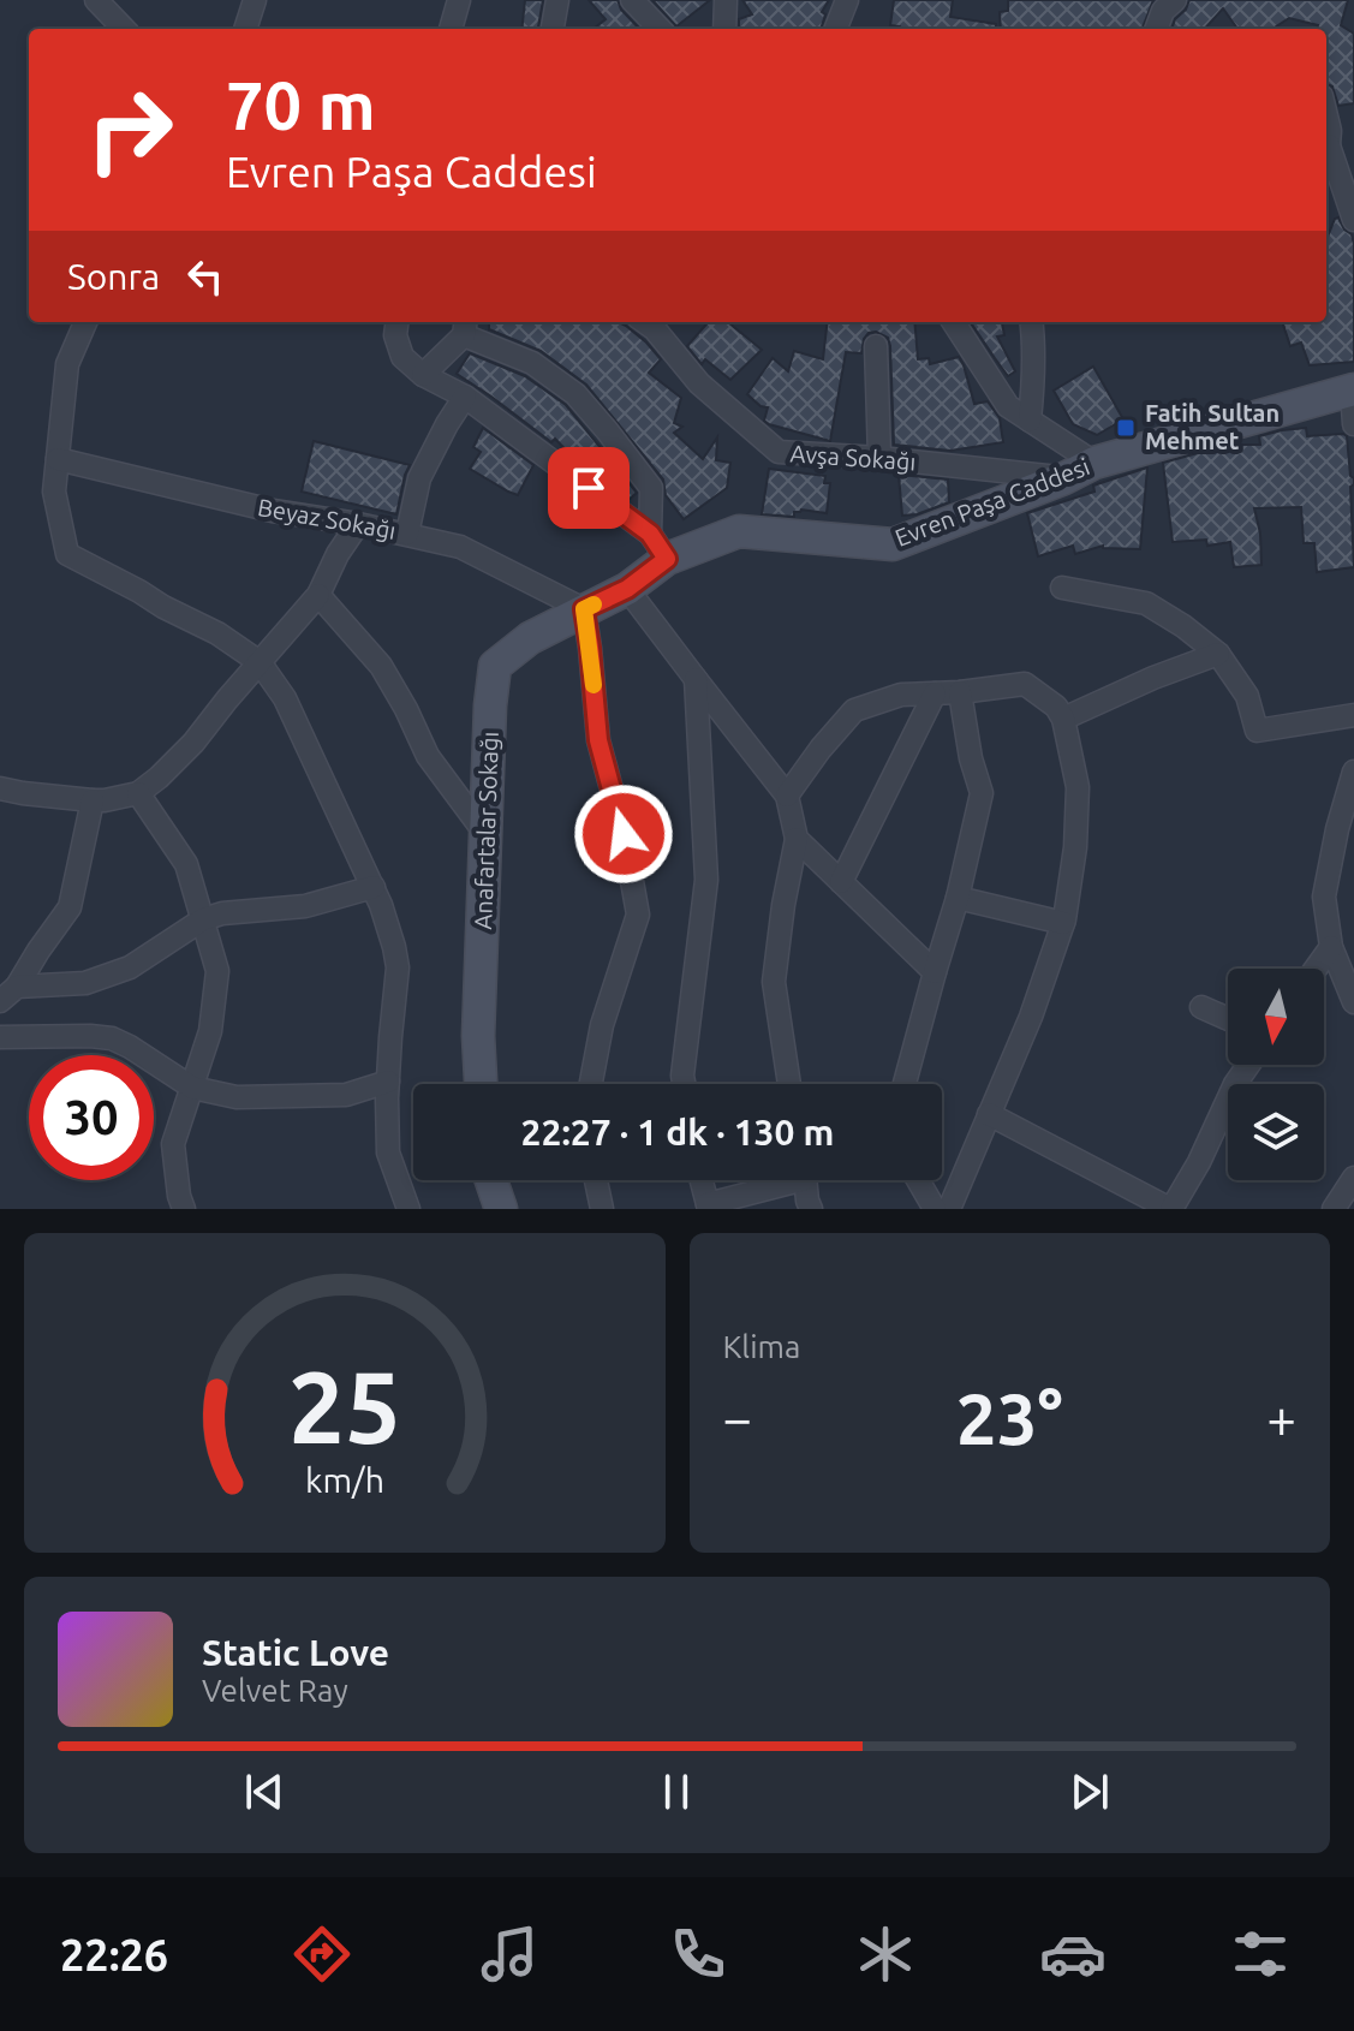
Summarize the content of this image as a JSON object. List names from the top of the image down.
{
  "streets": {
    "main road": ["Evren Paşa Caddesi", "Anafartalar Sokağı"],
    "street": ["Avşa Sokağı", "Beyaz Sokağı"]
  },
  "crossings": [
    ["Avşa Sokağı", "Evren Paşa Caddesi"],
    ["Evren Paşa Caddesi", "Beyaz Sokağı"],
    ["Evren Paşa Caddesi", "Anafartalar Sokağı"],
    ["Beyaz Sokağı", "Anafartalar Sokağı"]
  ],
  "places": {
    "transit": ["Fatih Sultan Mehmet"]
  },
  "north": "bottom",
  "page": {
    "turn": ["70 m", "Evren Paşa Caddesi"],
    "then": "Sonra",
    "limit": "30",
    "trip": "22:27 · 1 dk · 130 m",
    "tile": "Klima",
    "heat": ["−", "23°", "+"],
    "song": ["Static Love", "Velvet Ray"],
    "tabs": "22:26",
    "gauge": ["25", "km/h"]
  }
}
